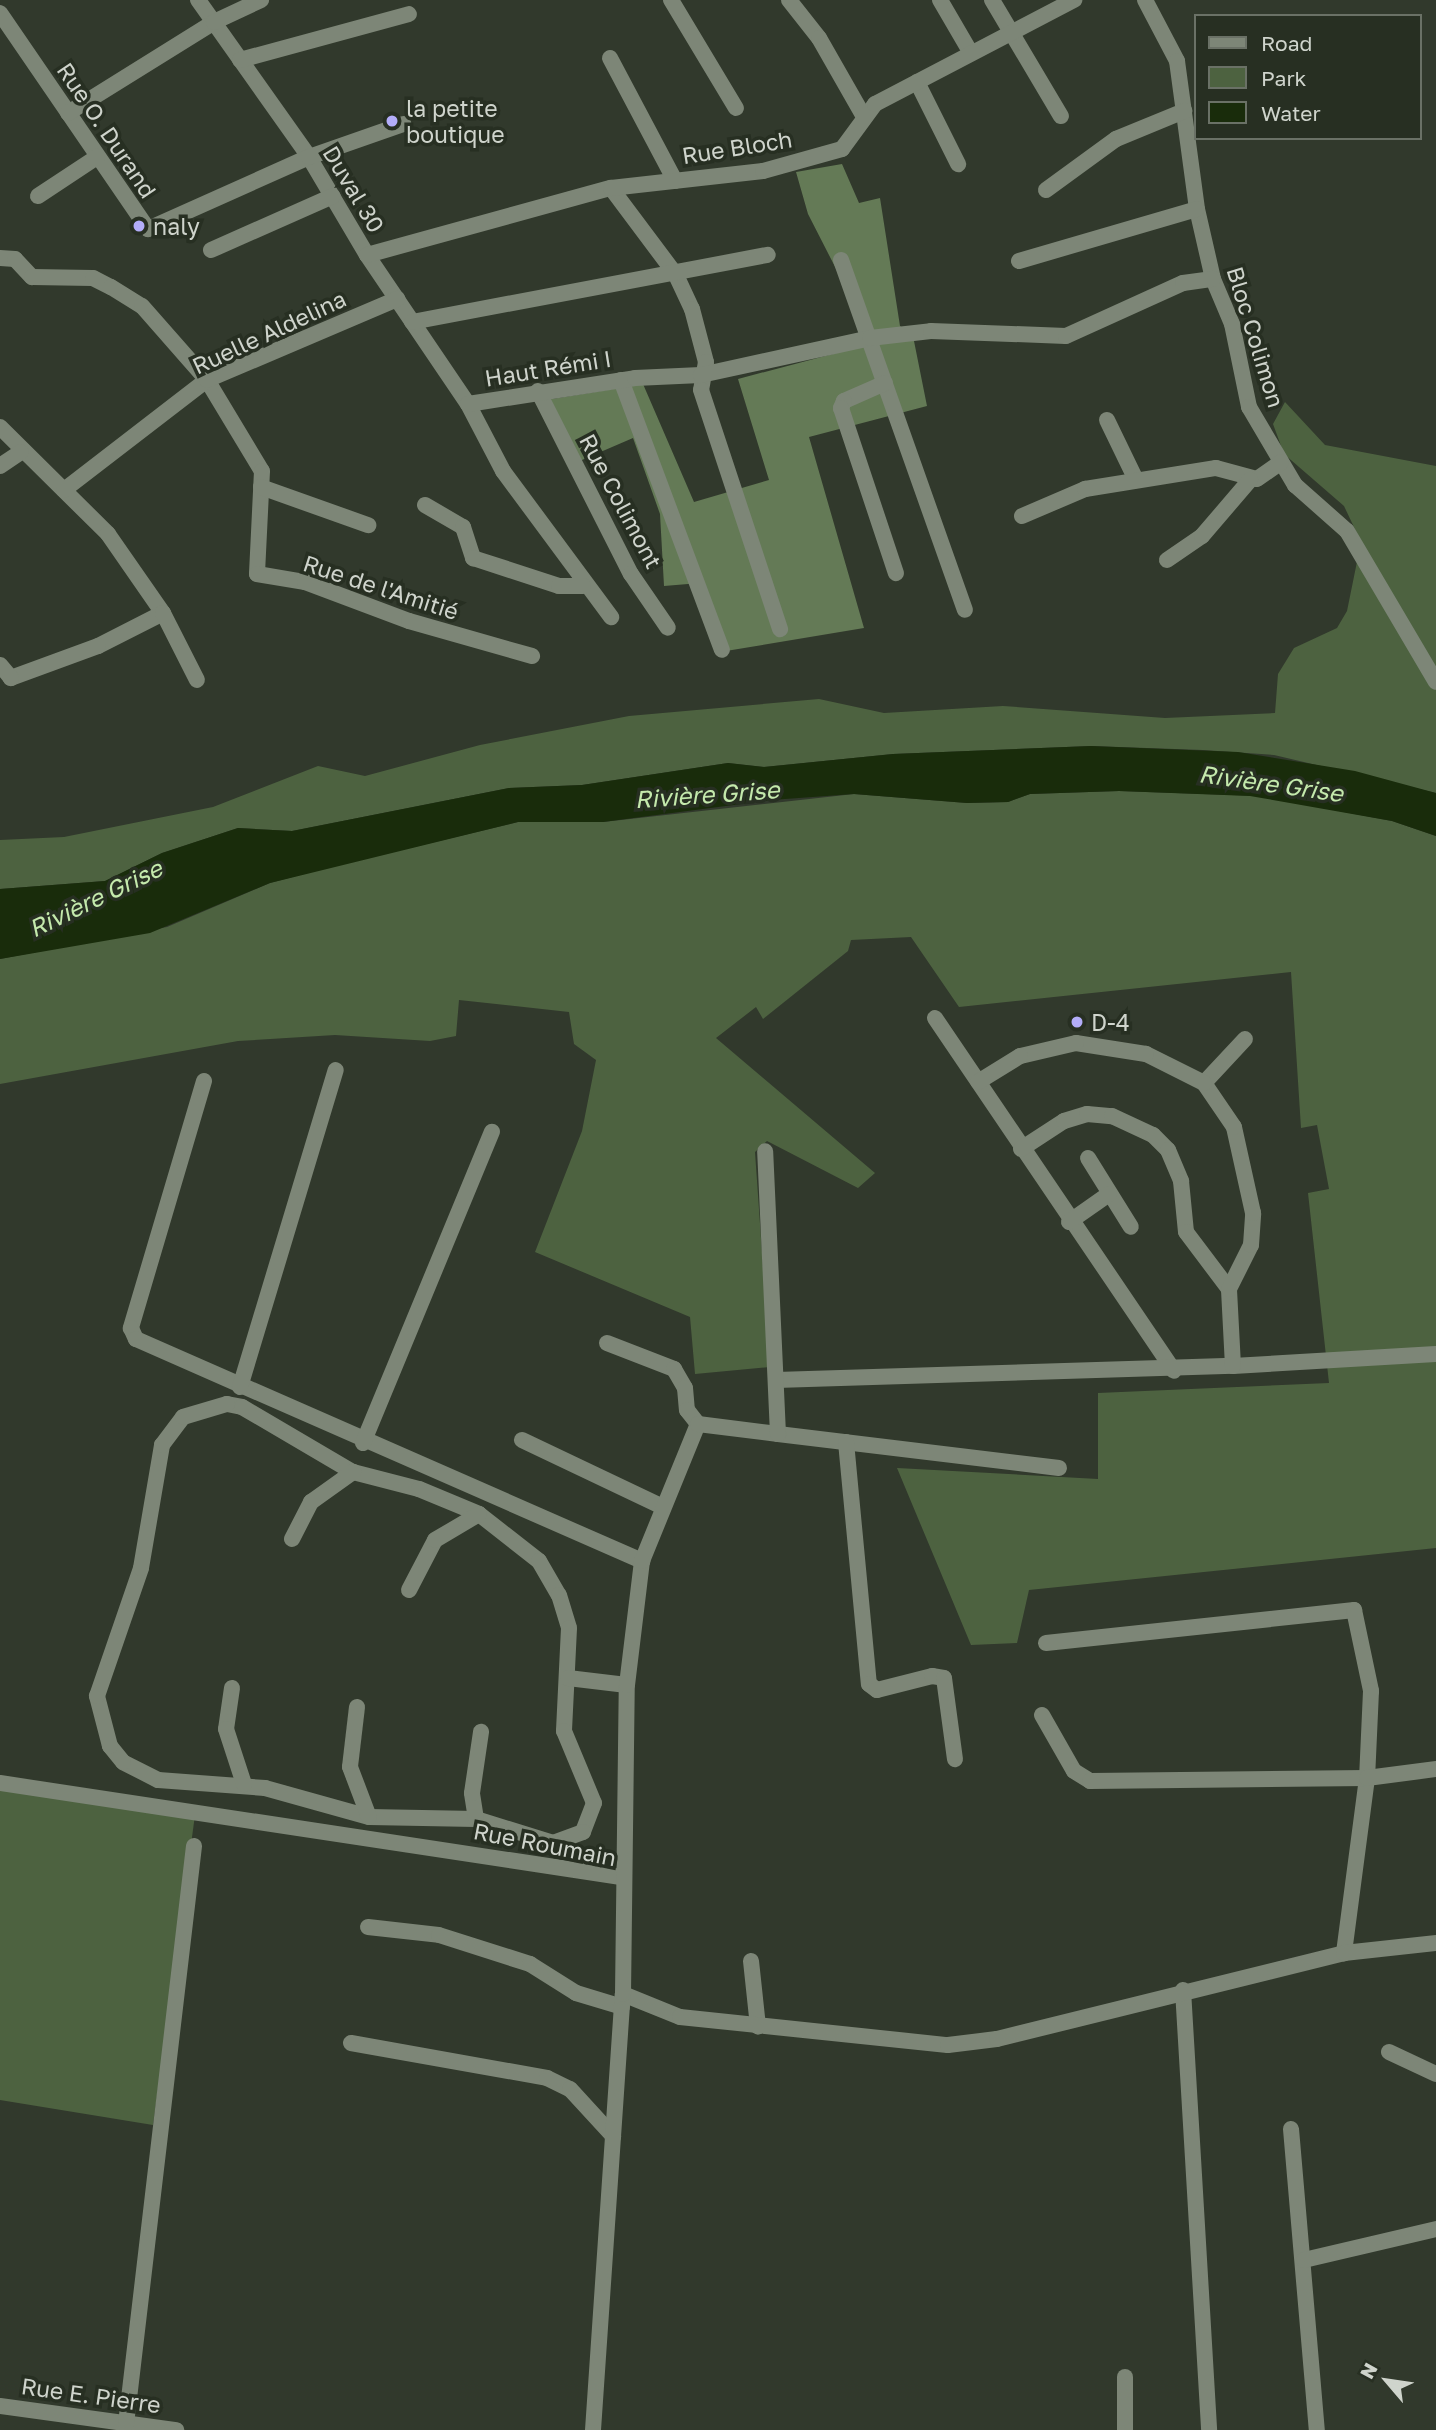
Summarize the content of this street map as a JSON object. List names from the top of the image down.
{
  "streets": {
    "street": [
      "Rue O. Durand",
      "Rue Bloch",
      "Duval 30",
      "Ruelle Aldelina",
      "Bloc Colimon",
      "Haut Rémi I",
      "Rue Colimont",
      "Rue de l'Amitié",
      "Rue Roumain",
      "Rue E. Pierre"
    ]
  },
  "crossings": [
    ["Rue O. Durand", "Duval 30"],
    ["Rue Bloch", "Duval 30"],
    ["Duval 30", "Ruelle Aldelina"],
    ["Duval 30", "Haut Rémi I"],
    ["Ruelle Aldelina", "Rue de l'Amitié"],
    ["Bloc Colimon", "Haut Rémi I"],
    ["Haut Rémi I", "Rue Colimont"]
  ],
  "water": ["Rivière Grise"],
  "places": ["la petite boutique", "naly", "D-4"],
  "legend": ["Road", "Park", "Water"],
  "north": "top left"
}
